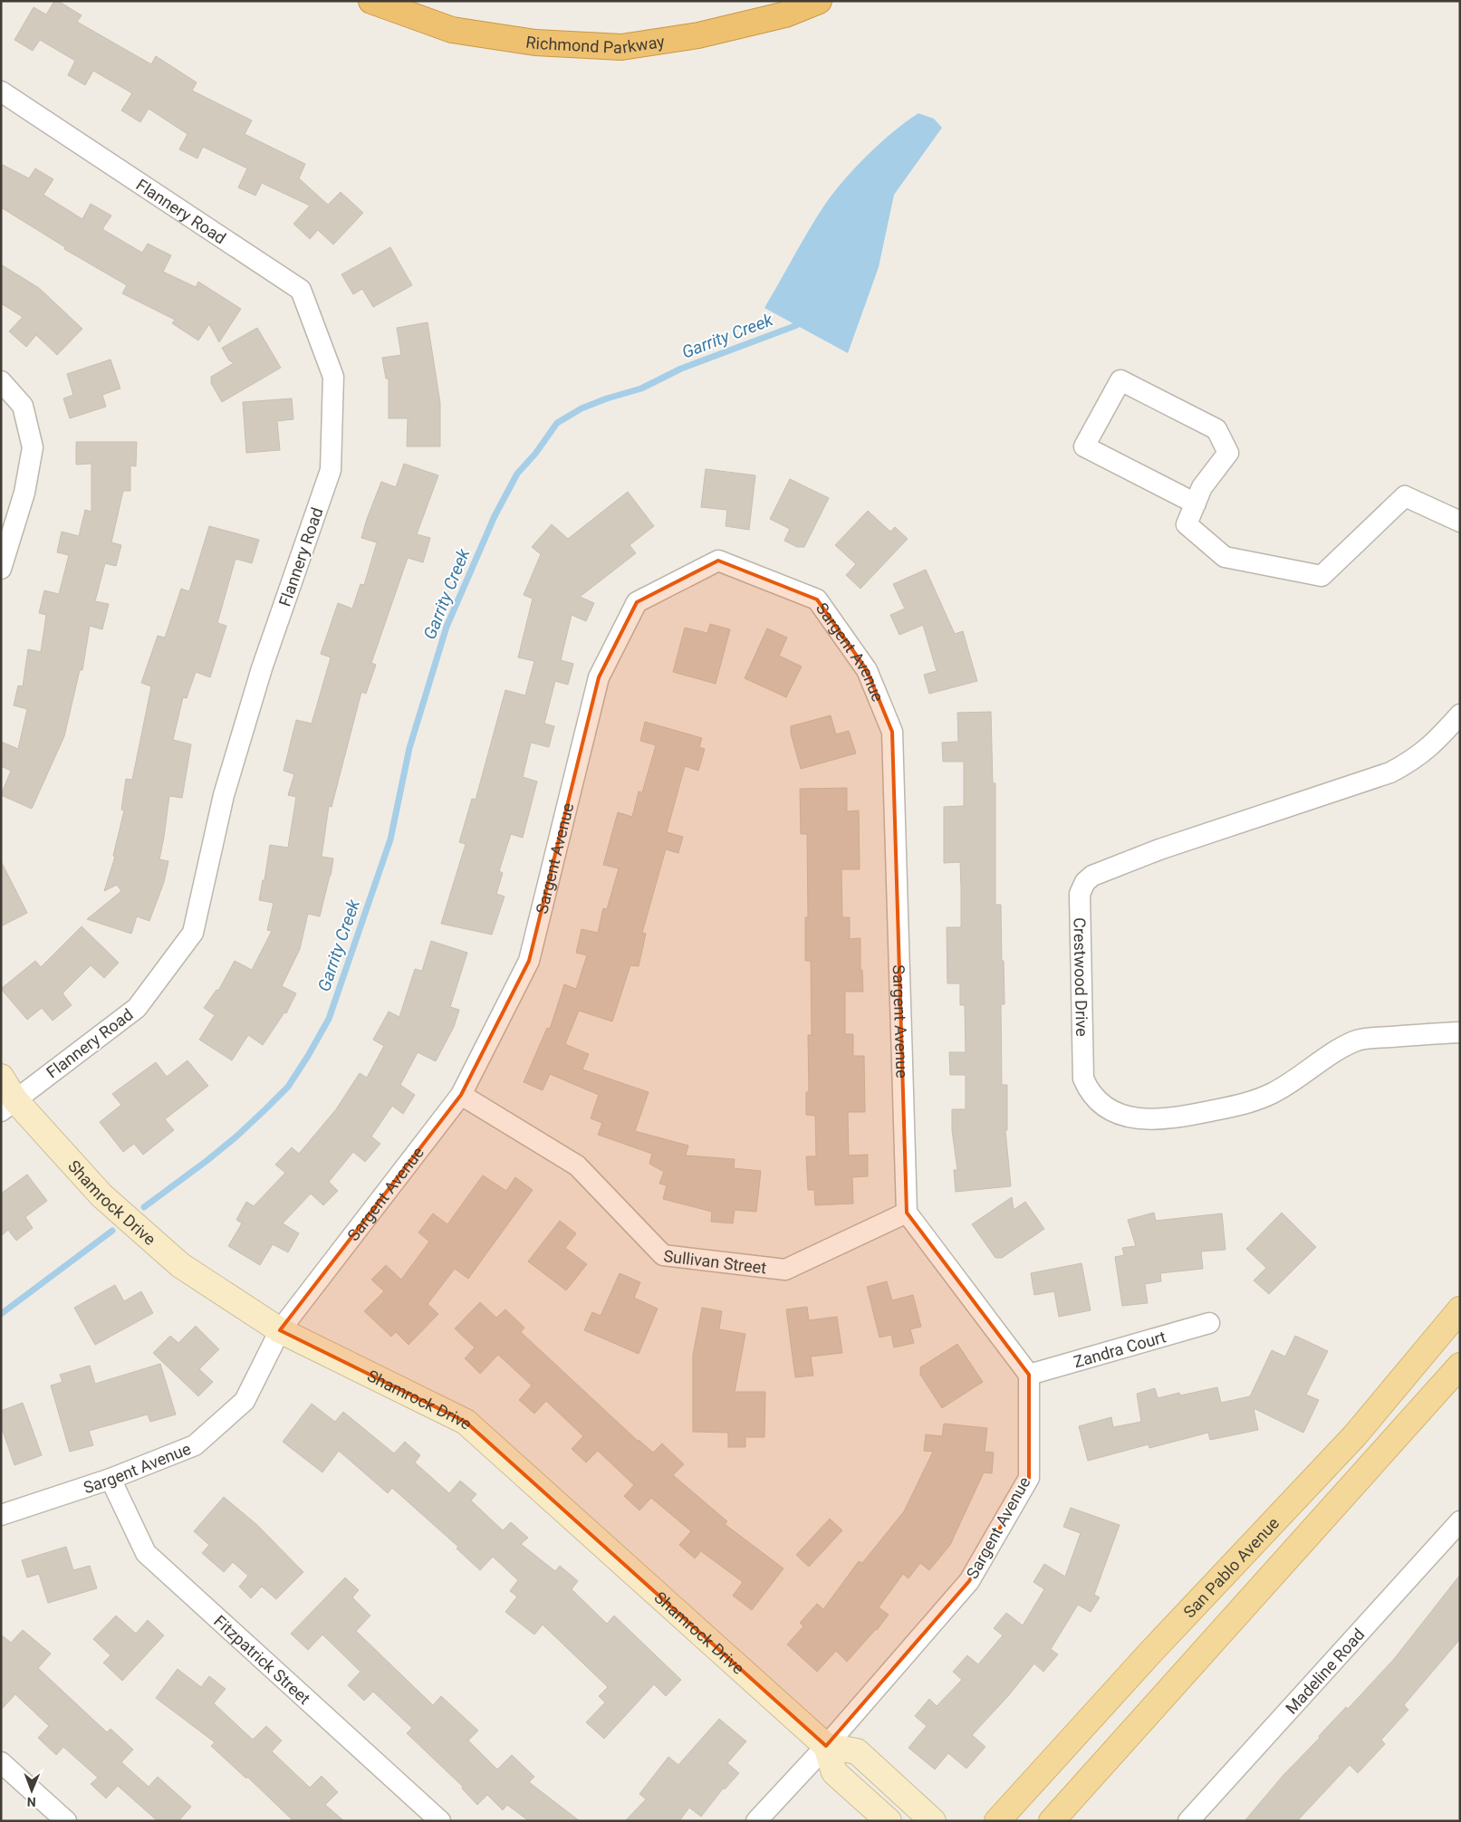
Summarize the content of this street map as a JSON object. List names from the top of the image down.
{
  "streets": {
    "highway": ["Richmond Parkway"],
    "main road": ["San Pablo Avenue"],
    "street": [
      "Flannery Road",
      "Sargent Avenue",
      "Crestwood Drive",
      "Shamrock Drive",
      "Sullivan Street",
      "Zandra Court",
      "Fitzpatrick Street",
      "Madeline Road"
    ]
  },
  "crossings": [
    ["Flannery Road", "Shamrock Drive"],
    ["Sargent Avenue", "Shamrock Drive"],
    ["Sargent Avenue", "Sullivan Street"],
    ["Sargent Avenue", "Zandra Court"],
    ["Sargent Avenue", "Fitzpatrick Street"]
  ],
  "water": ["Garrity Creek"],
  "north": "bottom"
}
